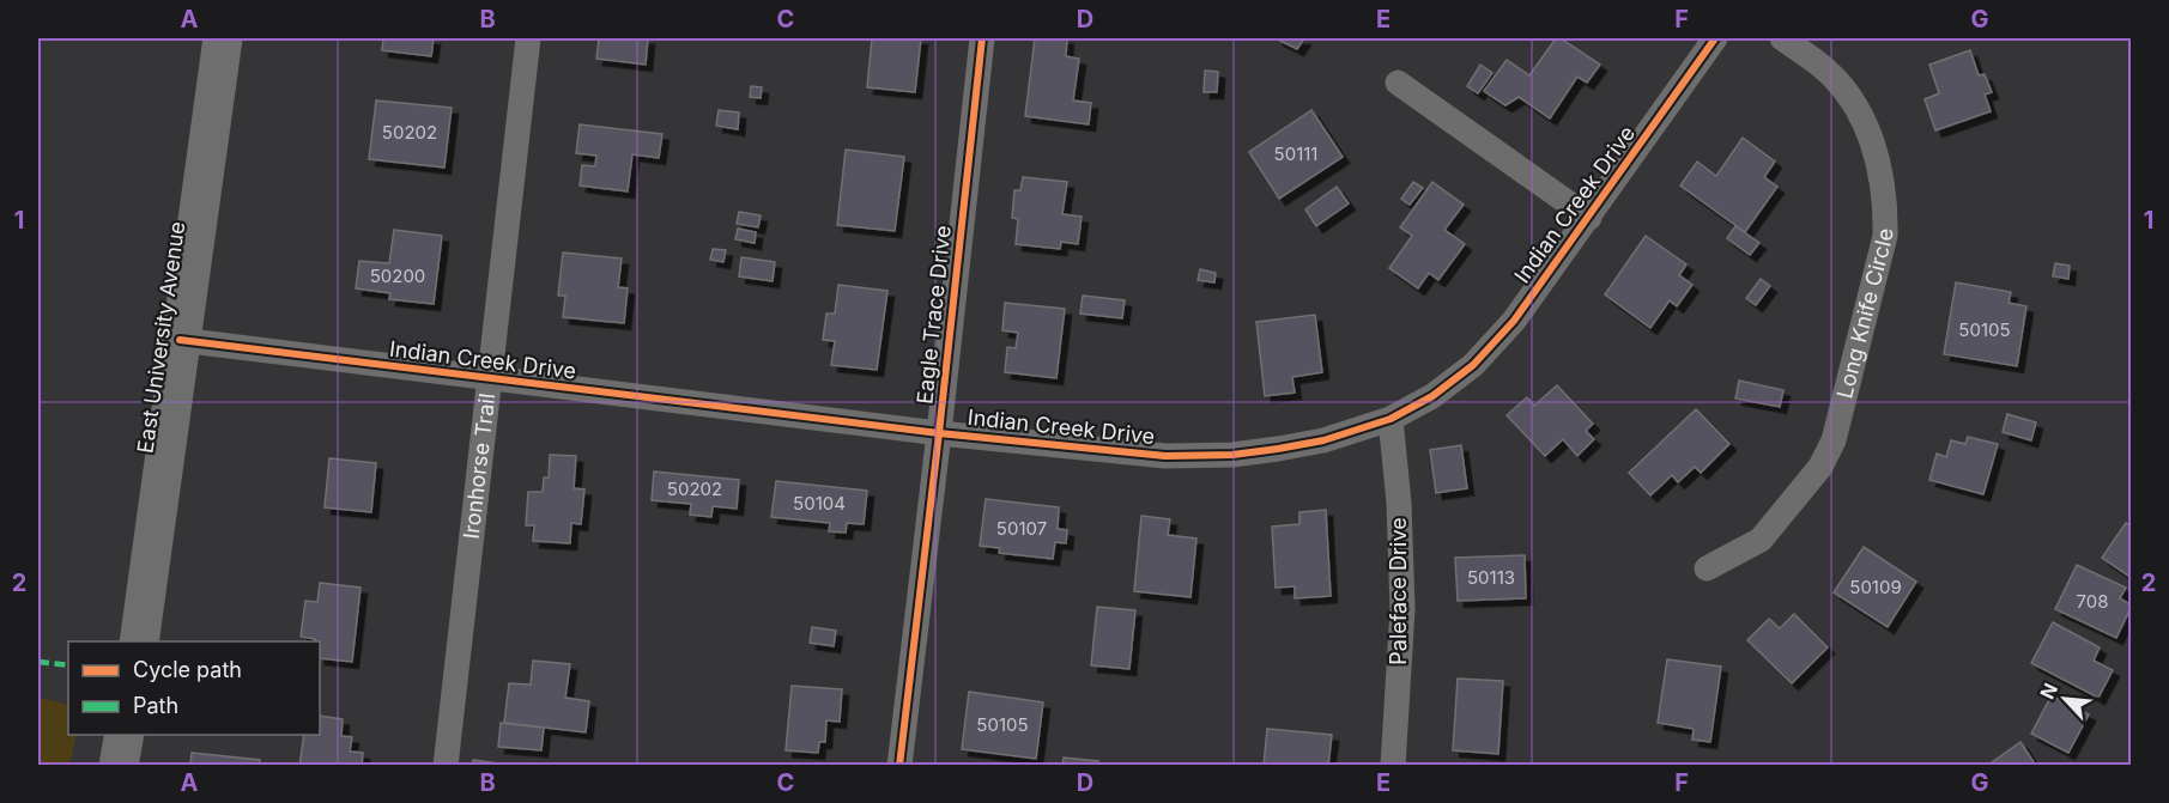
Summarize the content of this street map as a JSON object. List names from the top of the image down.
{
  "streets": {
    "main road": ["East University Avenue"],
    "street": [
      "Indian Creek Drive",
      "Long Knife Circle",
      "Eagle Trace Drive",
      "Ironhorse Trail",
      "Paleface Drive"
    ]
  },
  "crossings": [
    ["Indian Creek Drive", "Eagle Trace Drive"],
    ["Indian Creek Drive", "East University Avenue"],
    ["Indian Creek Drive", "Ironhorse Trail"],
    ["Indian Creek Drive", "Paleface Drive"]
  ],
  "house_numbers": [
    "50202",
    "50111",
    "50200",
    "50105",
    "50202",
    "50104",
    "50107",
    "50113",
    "50109",
    "708",
    "50105"
  ],
  "legend": ["Cycle path", "Path"],
  "north": "top left",
  "grid": {
    "columns": [
      "A",
      "B",
      "C",
      "D",
      "E",
      "F",
      "G"
    ],
    "rows": ["1", "2"]
  }
}
